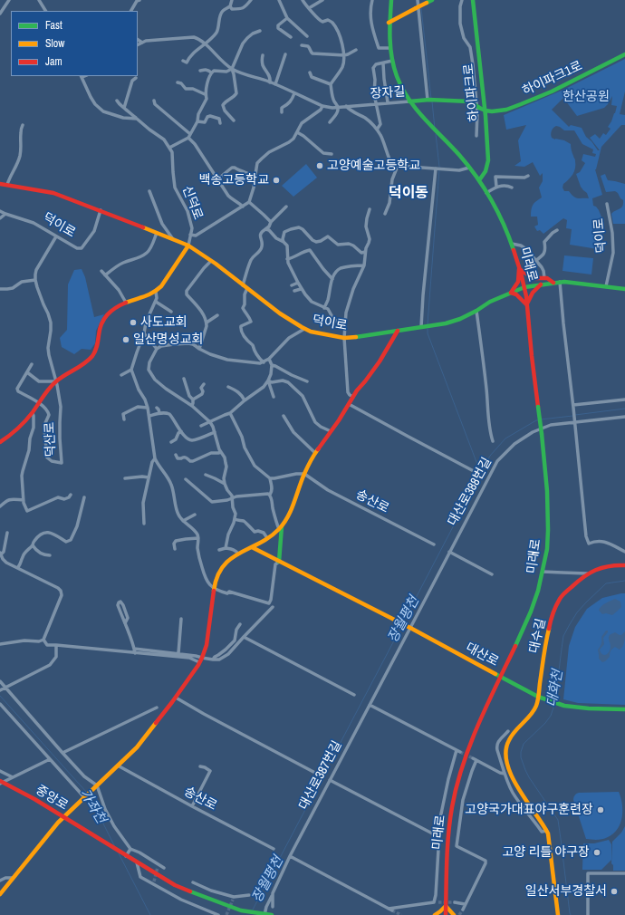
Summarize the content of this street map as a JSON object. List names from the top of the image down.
{
  "streets": {
    "street": [
      "하이파크1로",
      "하이파크로",
      "장자길",
      "신덕로",
      "덕이로",
      "미래로",
      "덕산로",
      "대산로388번길",
      "송산로",
      "대수길",
      "대산로",
      "대산로387번길",
      "중앙로"
    ]
  },
  "crossings": [
    ["하이파크1로", "하이파크로"],
    ["하이파크로", "미래로"],
    ["장자길", "미래로"],
    ["신덕로", "덕이로"],
    ["신덕로", "덕산로"],
    ["덕이로", "덕산로"],
    ["미래로", "대산로"],
    ["대산로388번길", "대산로"],
    ["대산로388번길", "대산로387번길"],
    ["대수길", "대산로"],
    ["대산로", "대산로387번길"]
  ],
  "districts": ["덕이동"],
  "water": ["장월평천", "대화천", "가좌천"],
  "parks": ["한산공원"],
  "places": [
    "고양예술고등학교",
    "백송고등학교",
    "사도교회",
    "일산명성교회",
    "고양국가대표야구훈련장",
    "고양 리틀 야구장",
    "일산서부경찰서"
  ],
  "legend": ["Fast", "Slow", "Jam"]
}
